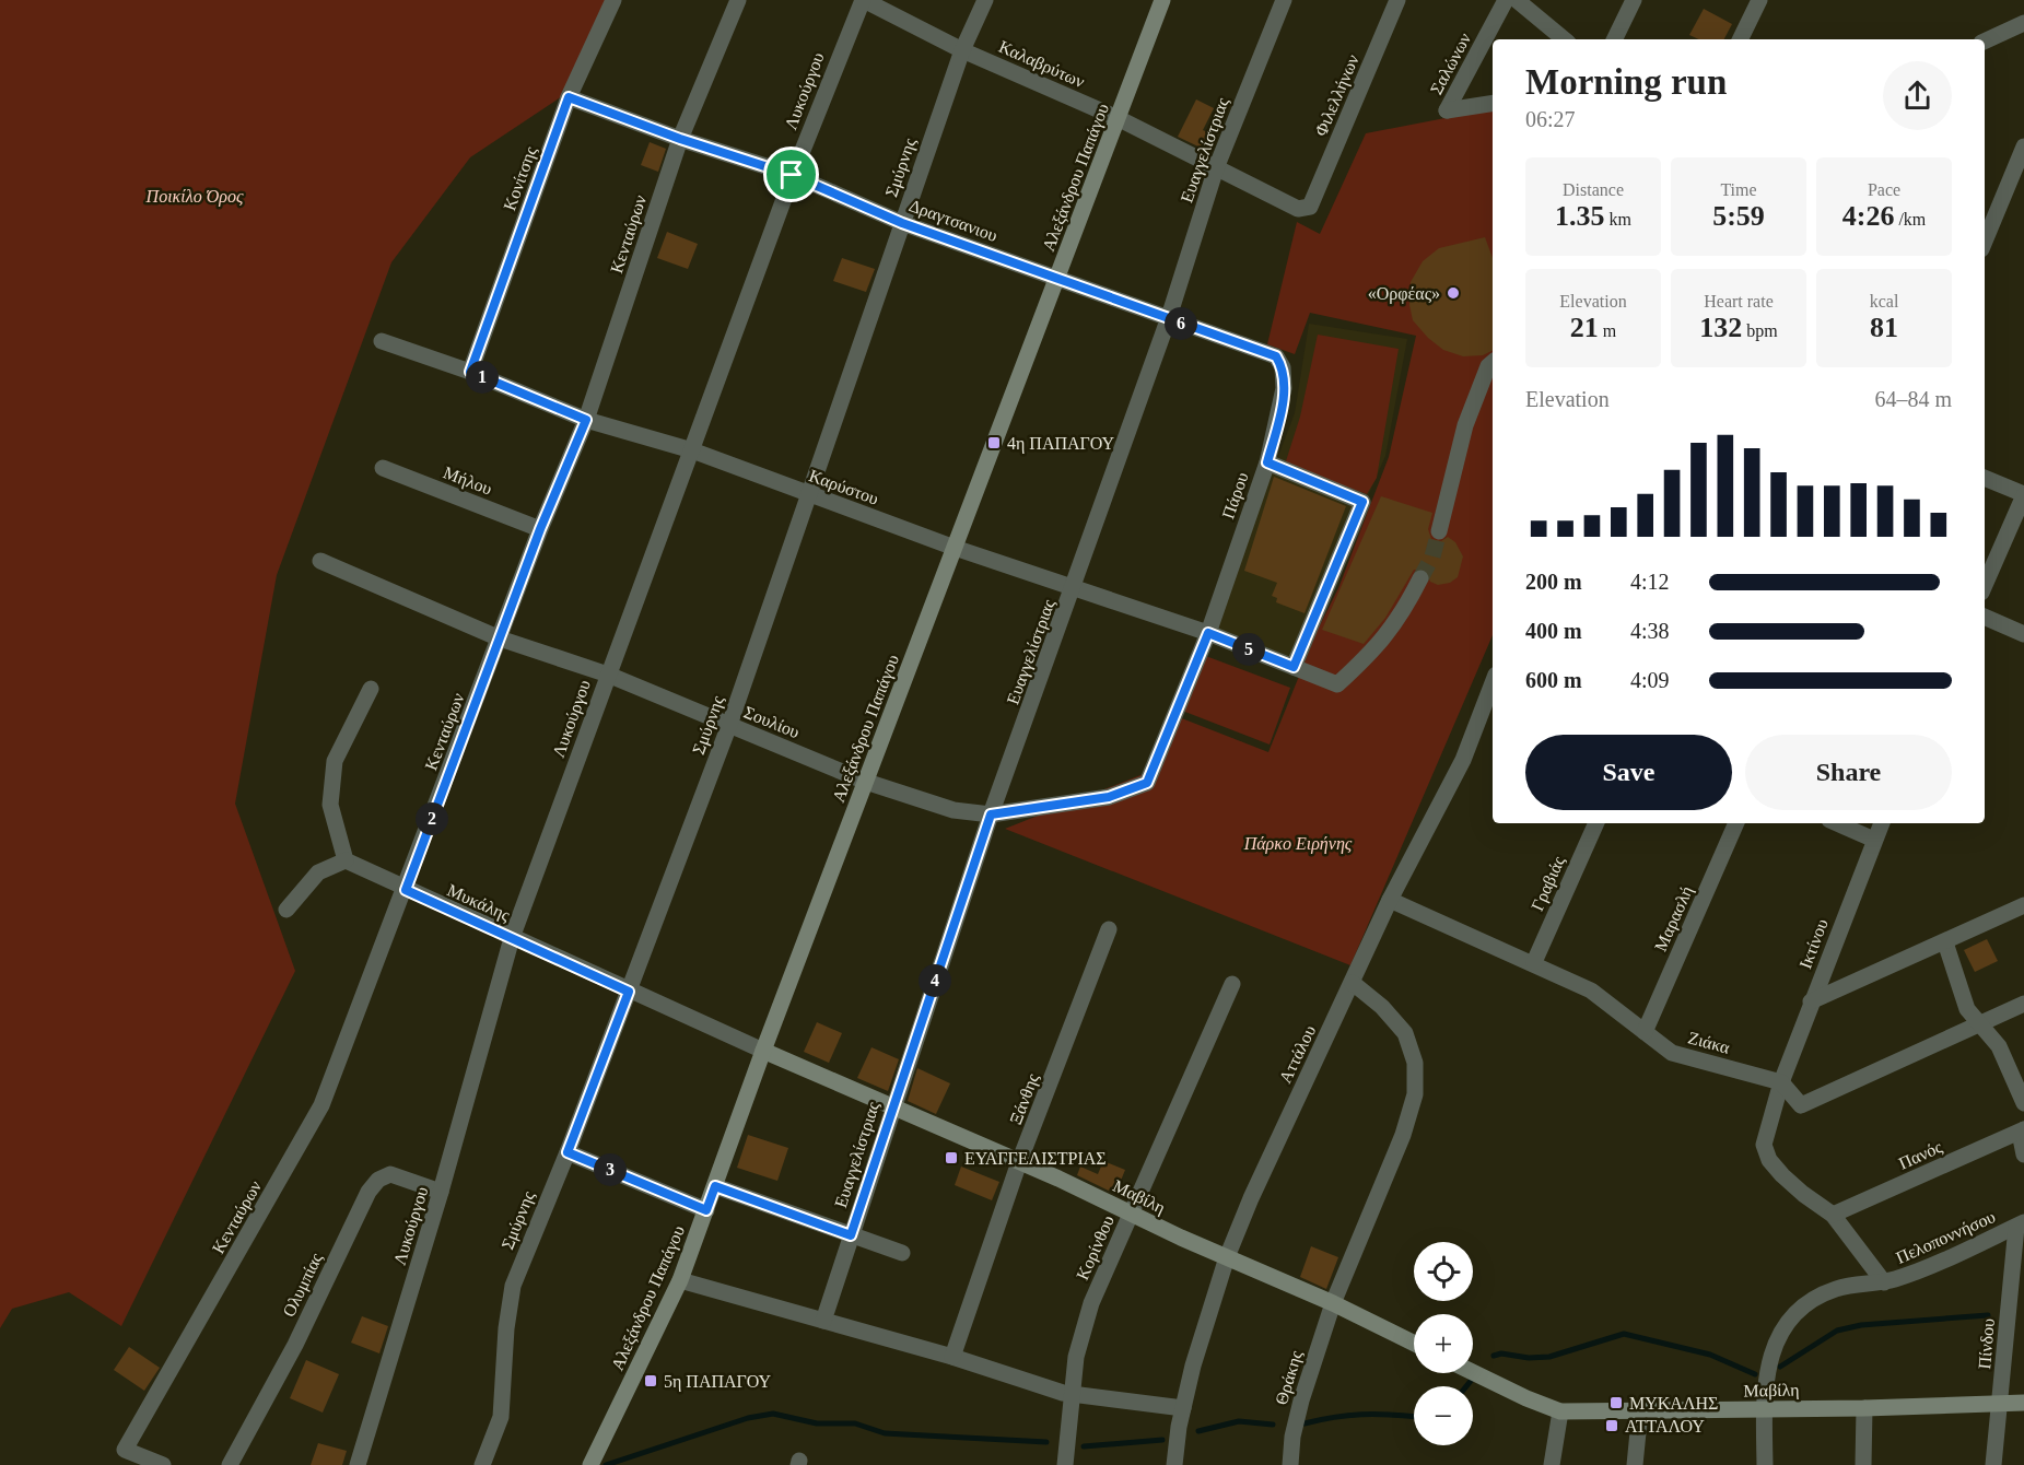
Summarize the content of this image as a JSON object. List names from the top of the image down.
{
  "streets": {
    "street": [
      "Καλαβρύτων",
      "Σαλώνων",
      "Λυκούργου",
      "Φιλελλήνων",
      "Ευαγγελίστριας",
      "Σμύρνης",
      "Αλεξάνδρου Παπάγου",
      "Κονίτσης",
      "Δραγτσανιου",
      "Κενταύρων",
      "Μήλου",
      "Καρύστου",
      "Πάρου",
      "Σουλίου",
      "Γραβιάς",
      "Μυκάλης",
      "Μαρασλή",
      "Ικτίνου",
      "Ζιάκα",
      "Αττάλου",
      "Ξάνθης",
      "Πανός",
      "Μαβίλη",
      "Πελοποννήσου",
      "Κορίνθου",
      "Ολυμπίας",
      "Πίνδου",
      "Θράκης"
    ]
  },
  "crossings": [
    ["Καλαβρύτων", "Λυκούργου"],
    ["Καλαβρύτων", "Φιλελλήνων"],
    ["Καλαβρύτων", "Ευαγγελίστριας"],
    ["Καλαβρύτων", "Σμύρνης"],
    ["Καλαβρύτων", "Αλεξάνδρου Παπάγου"],
    ["Λυκούργου", "Δραγτσανιου"],
    ["Λυκούργου", "Καρύστου"],
    ["Λυκούργου", "Σουλίου"],
    ["Λυκούργου", "Μυκάλης"],
    ["Λυκούργου", "Ολυμπίας"],
    ["Ευαγγελίστριας", "Δραγτσανιου"],
    ["Ευαγγελίστριας", "Καρύστου"],
    ["Ευαγγελίστριας", "Σουλίου"],
    ["Ευαγγελίστριας", "Μαβίλη"],
    ["Σμύρνης", "Δραγτσανιου"],
    ["Σμύρνης", "Καρύστου"],
    ["Σμύρνης", "Σουλίου"],
    ["Σμύρνης", "Μυκάλης"],
    ["Αλεξάνδρου Παπάγου", "Δραγτσανιου"],
    ["Αλεξάνδρου Παπάγου", "Καρύστου"],
    ["Αλεξάνδρου Παπάγου", "Σουλίου"],
    ["Αλεξάνδρου Παπάγου", "Μυκάλης"],
    ["Αλεξάνδρου Παπάγου", "Μαβίλη"],
    ["Κονίτσης", "Δραγτσανιου"],
    ["Κονίτσης", "Καρύστου"],
    ["Δραγτσανιου", "Κενταύρων"],
    ["Δραγτσανιου", "Πάρου"],
    ["Κενταύρων", "Μήλου"],
    ["Κενταύρων", "Καρύστου"],
    ["Κενταύρων", "Σουλίου"],
    ["Κενταύρων", "Μυκάλης"],
    ["Καρύστου", "Πάρου"],
    ["Καρύστου", "Σουλίου"],
    ["Πάρου", "Σουλίου"],
    ["Γραβιάς", "Ζιάκα"],
    ["Μυκάλης", "Μαβίλη"],
    ["Μαρασλή", "Ζιάκα"],
    ["Ικτίνου", "Ζιάκα"],
    ["Ικτίνου", "Πανός"],
    ["Ικτίνου", "Πελοποννήσου"],
    ["Ζιάκα", "Αττάλου"],
    ["Αττάλου", "Μαβίλη"],
    ["Αττάλου", "Θράκης"],
    ["Ξάνθης", "Μαβίλη"],
    ["Μαβίλη", "Πελοποννήσου"],
    ["Μαβίλη", "Κορίνθου"],
    ["Μαβίλη", "Πίνδου"],
    ["Μαβίλη", "Θράκης"],
    ["Πελοποννήσου", "Πίνδου"]
  ],
  "parks": ["Ποικίλο Όρος", "Πάρκο Ειρήνης"],
  "places": {
    "other": ["«Ορφέας»"],
    "transit": [
      "4η ΠΑΠΑΓΟΥ",
      "ΕΥΑΓΓΕΛΙΣΤΡΙΑΣ",
      "5η ΠΑΠΑΓΟΥ",
      "ΜΥΚΑΛΗΣ",
      "ΑΤΤΑΛΟΥ"
    ]
  },
  "page": {
    "heading": ["Morning run", "06:27"],
    "stats": [
      ["Distance", "1.35 km"],
      ["Time", "5:59"],
      ["Pace", "4:26 /km"],
      ["Elevation", "21 m"],
      ["Heart rate", "132 bpm"],
      ["kcal", "81"]
    ],
    "pins": [
      "6",
      "1",
      "5",
      "2",
      "4",
      "3"
    ],
    "chart": ["Elevation", "64–84 m"],
    "list": [
      {
        "name": "200 m",
        "note": "4:12"
      },
      {
        "name": "400 m",
        "note": "4:38"
      },
      {
        "name": "600 m",
        "note": "4:09"
      }
    ],
    "buttons": ["Save", "Share"],
    "map_buttons": ["+", "−"]
  }
}
